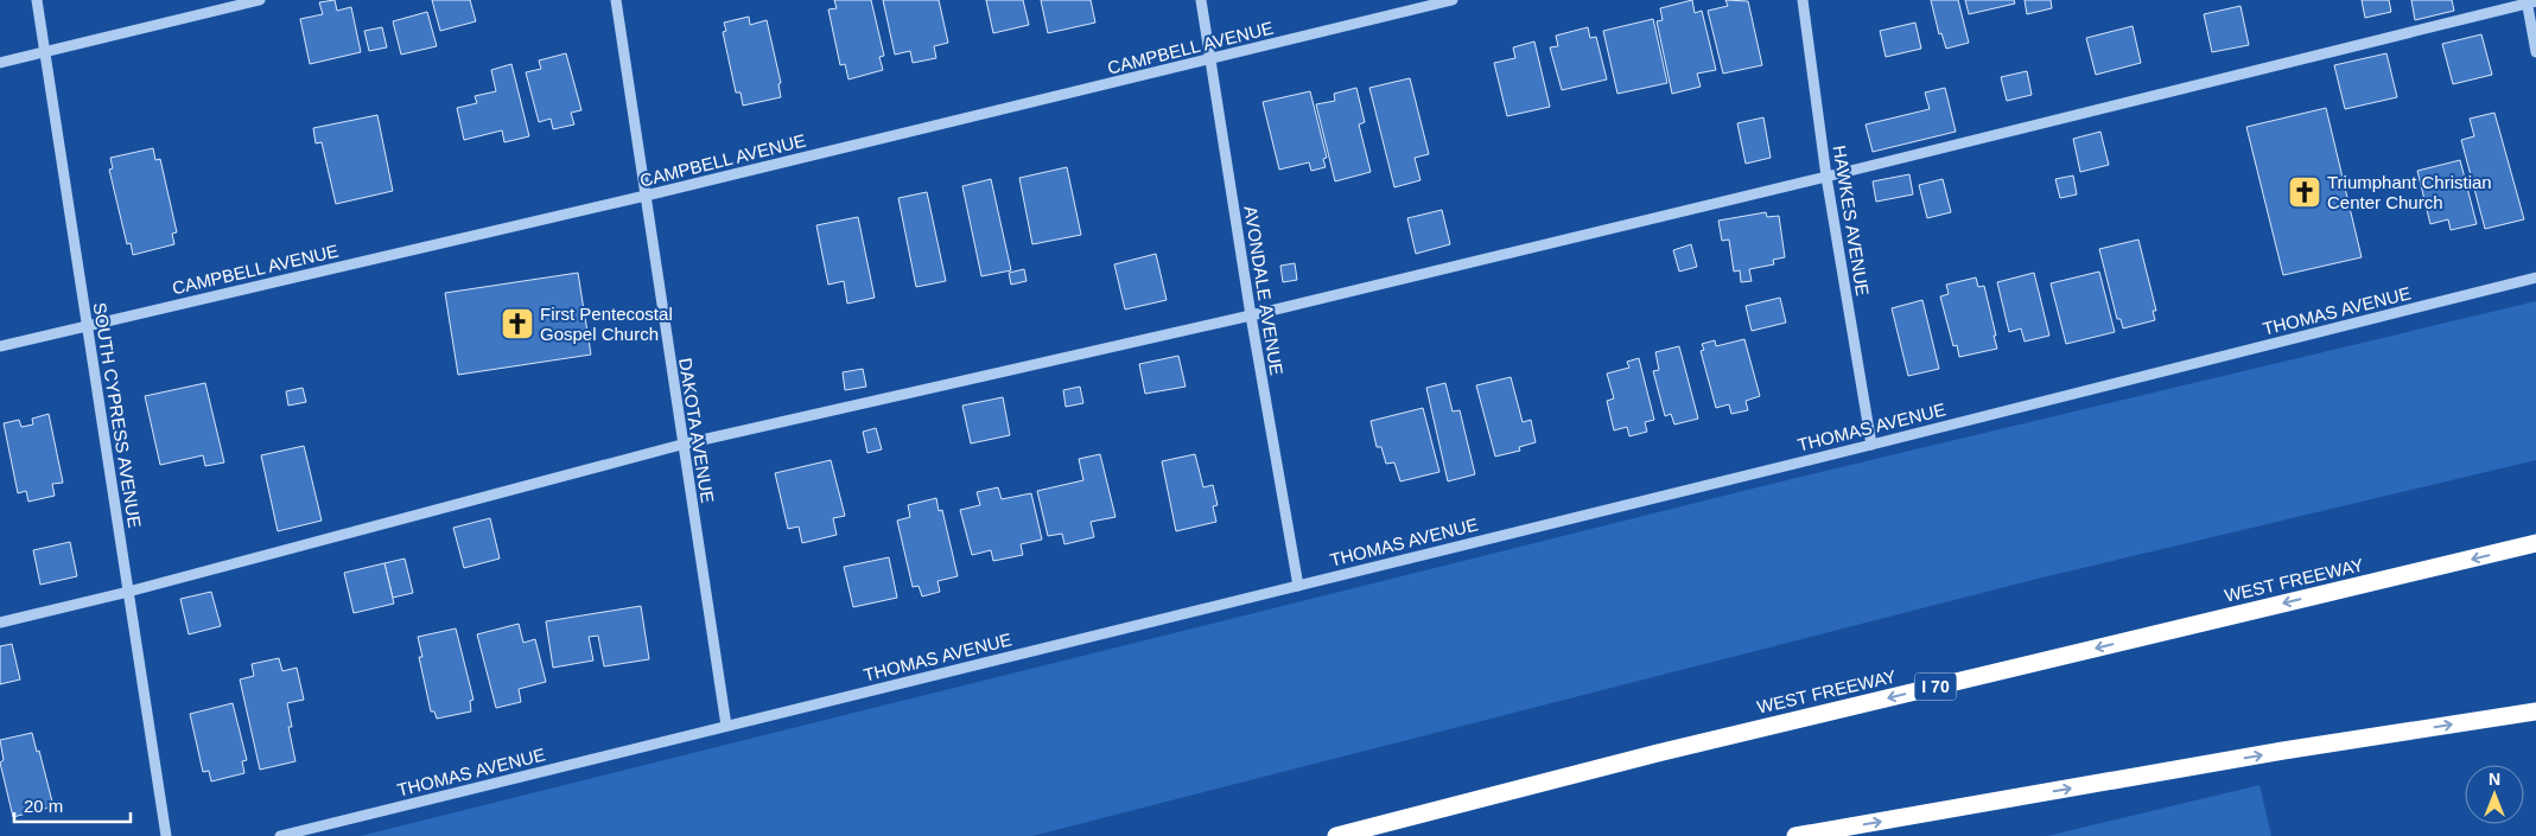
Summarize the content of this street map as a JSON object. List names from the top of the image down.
{
  "streets": {
    "highway": ["WEST FREEWAY", "I 70"],
    "street": [
      "CAMPBELL AVENUE",
      "HAWKES AVENUE",
      "AVONDALE AVENUE",
      "THOMAS AVENUE",
      "SOUTH CYPRESS AVENUE",
      "DAKOTA AVENUE"
    ]
  },
  "crossings": [
    ["CAMPBELL AVENUE", "AVONDALE AVENUE"],
    ["CAMPBELL AVENUE", "SOUTH CYPRESS AVENUE"],
    ["CAMPBELL AVENUE", "DAKOTA AVENUE"],
    ["HAWKES AVENUE", "THOMAS AVENUE"],
    ["AVONDALE AVENUE", "THOMAS AVENUE"],
    ["THOMAS AVENUE", "DAKOTA AVENUE"]
  ],
  "places": {
    "church": ["Triumphant Christian Center Church", "First Pentecostal Gospel Church"]
  },
  "scale_bar": "20 m",
  "north": "top"
}
